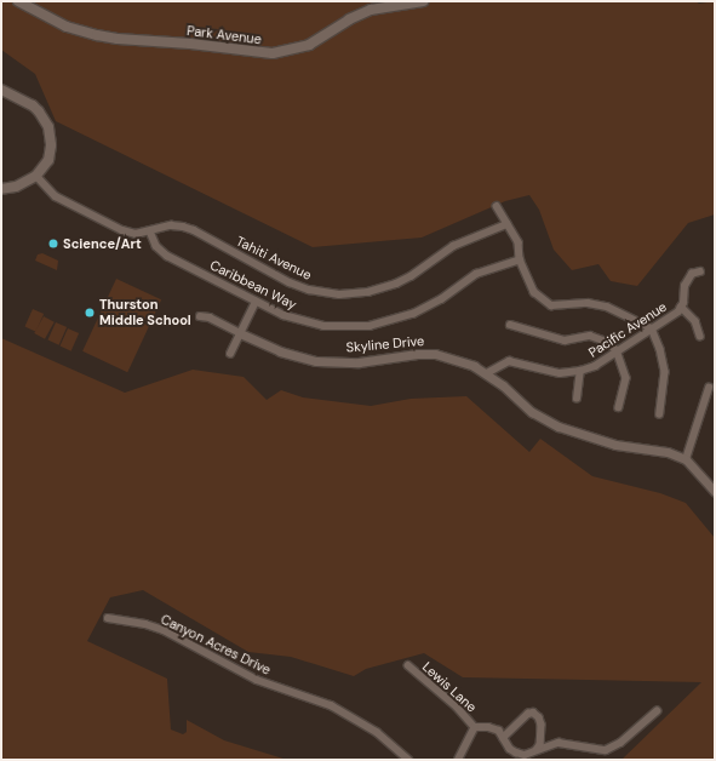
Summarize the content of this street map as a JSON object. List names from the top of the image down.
{
  "streets": {
    "main road": ["Park Avenue"],
    "street": [
      "Tahiti Avenue",
      "Caribbean Way",
      "Pacific Avenue",
      "Skyline Drive",
      "Canyon Acres Drive",
      "Lewis Lane"
    ]
  },
  "crossings": [
    ["Tahiti Avenue", "Caribbean Way"],
    ["Pacific Avenue", "Skyline Drive"]
  ],
  "places": ["Science/Art", "Thurston Middle School"]
}
